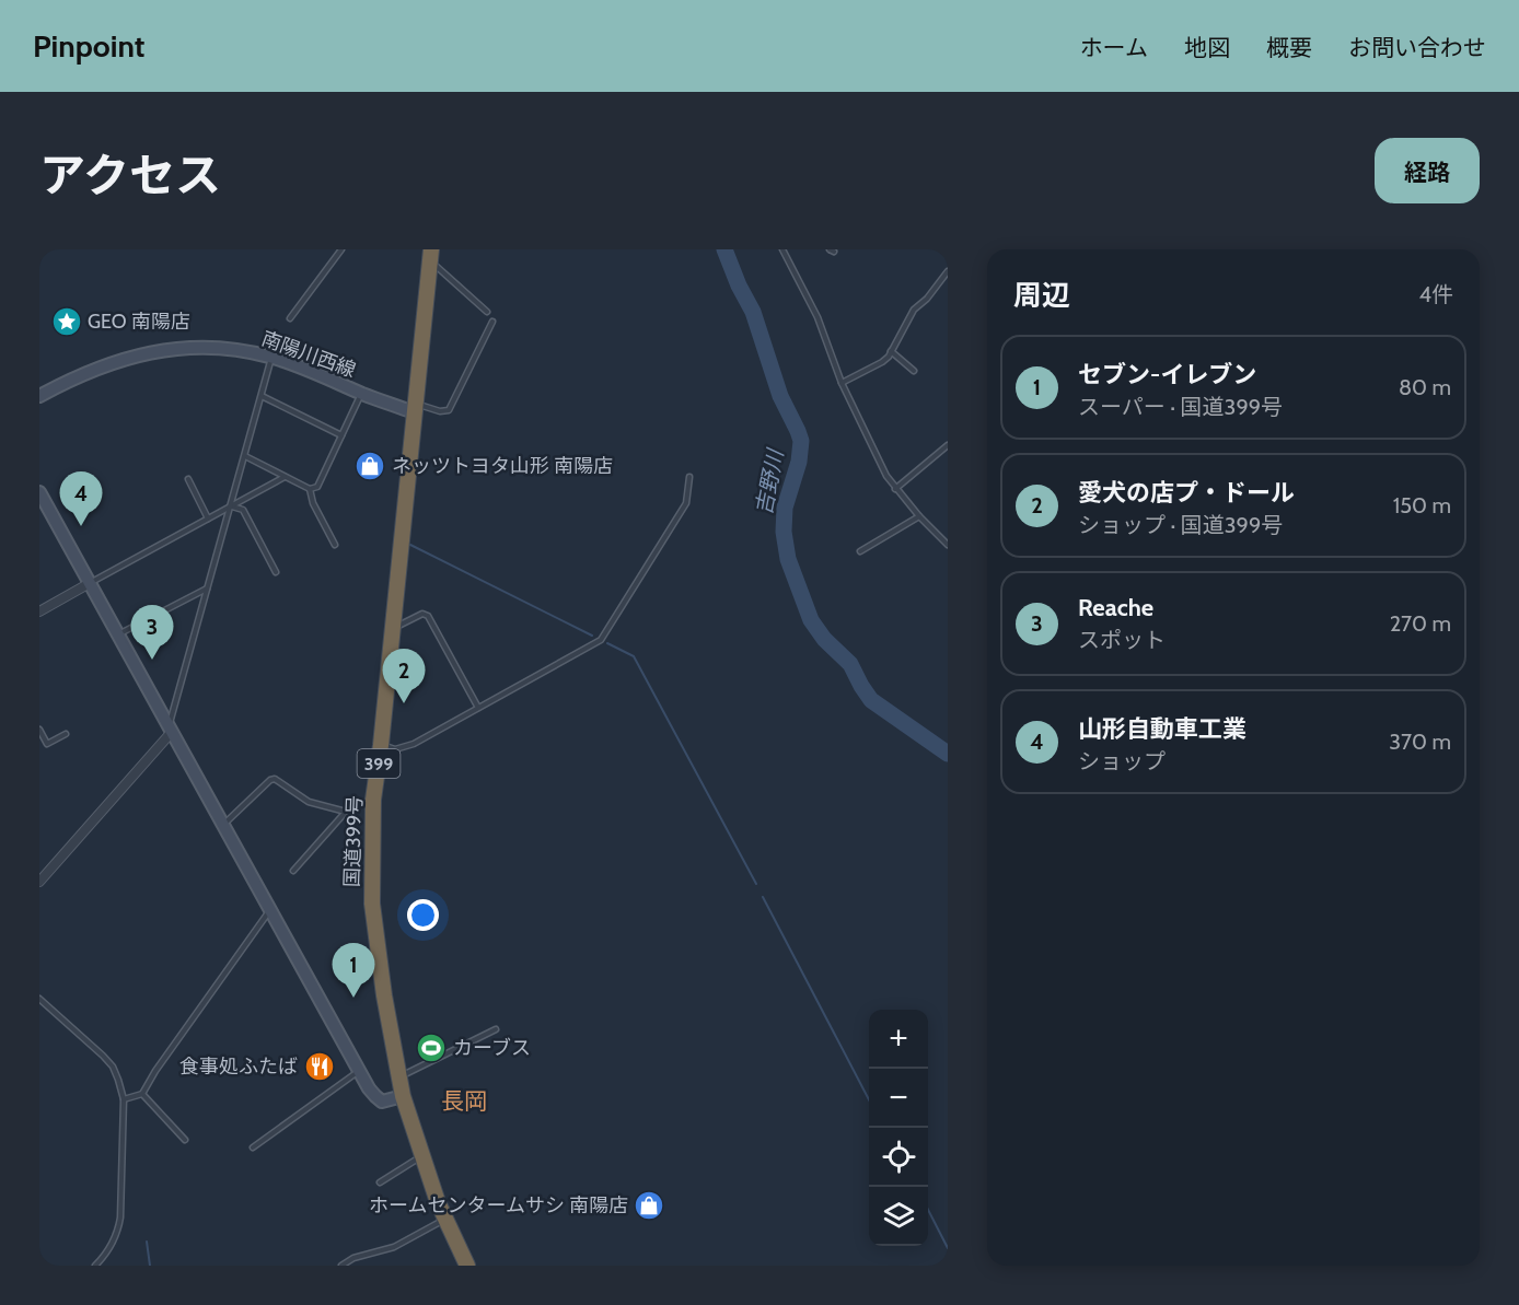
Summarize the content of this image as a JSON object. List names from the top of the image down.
{
  "streets": {
    "highway": ["399", "国道399号"],
    "street": ["南陽川西線"]
  },
  "crossings": [
    ["南陽川西線", "国道399号"]
  ],
  "districts": ["長岡"],
  "water": ["吉野川"],
  "places": {
    "place": ["GEO 南陽店"],
    "shop": ["ネッツトヨタ山形 南陽店", "ホームセンタームサシ 南陽店"],
    "sports": ["カーブス"],
    "restaurant": ["食事処ふたば"]
  },
  "page": {
    "header": "Pinpoint",
    "nav": [
      "ホーム",
      "地図",
      "概要",
      "お問い合わせ"
    ],
    "title": "アクセス",
    "buttons": "経路",
    "heading": ["周辺", "4件"],
    "list": [
      {
        "mark": "1",
        "name": "セブン-イレブン",
        "note": "スーパー · 国道399号",
        "value": "80 m"
      },
      {
        "mark": "2",
        "name": "愛犬の店プ・ドール",
        "note": "ショップ · 国道399号",
        "value": "150 m"
      },
      {
        "mark": "3",
        "name": "Reache",
        "note": "スポット",
        "value": "270 m"
      },
      {
        "mark": "4",
        "name": "山形自動車工業",
        "note": "ショップ",
        "value": "370 m"
      }
    ],
    "pins": [
      "4",
      "3",
      "2",
      "1"
    ],
    "map_buttons": ["+", "−"]
  }
}
